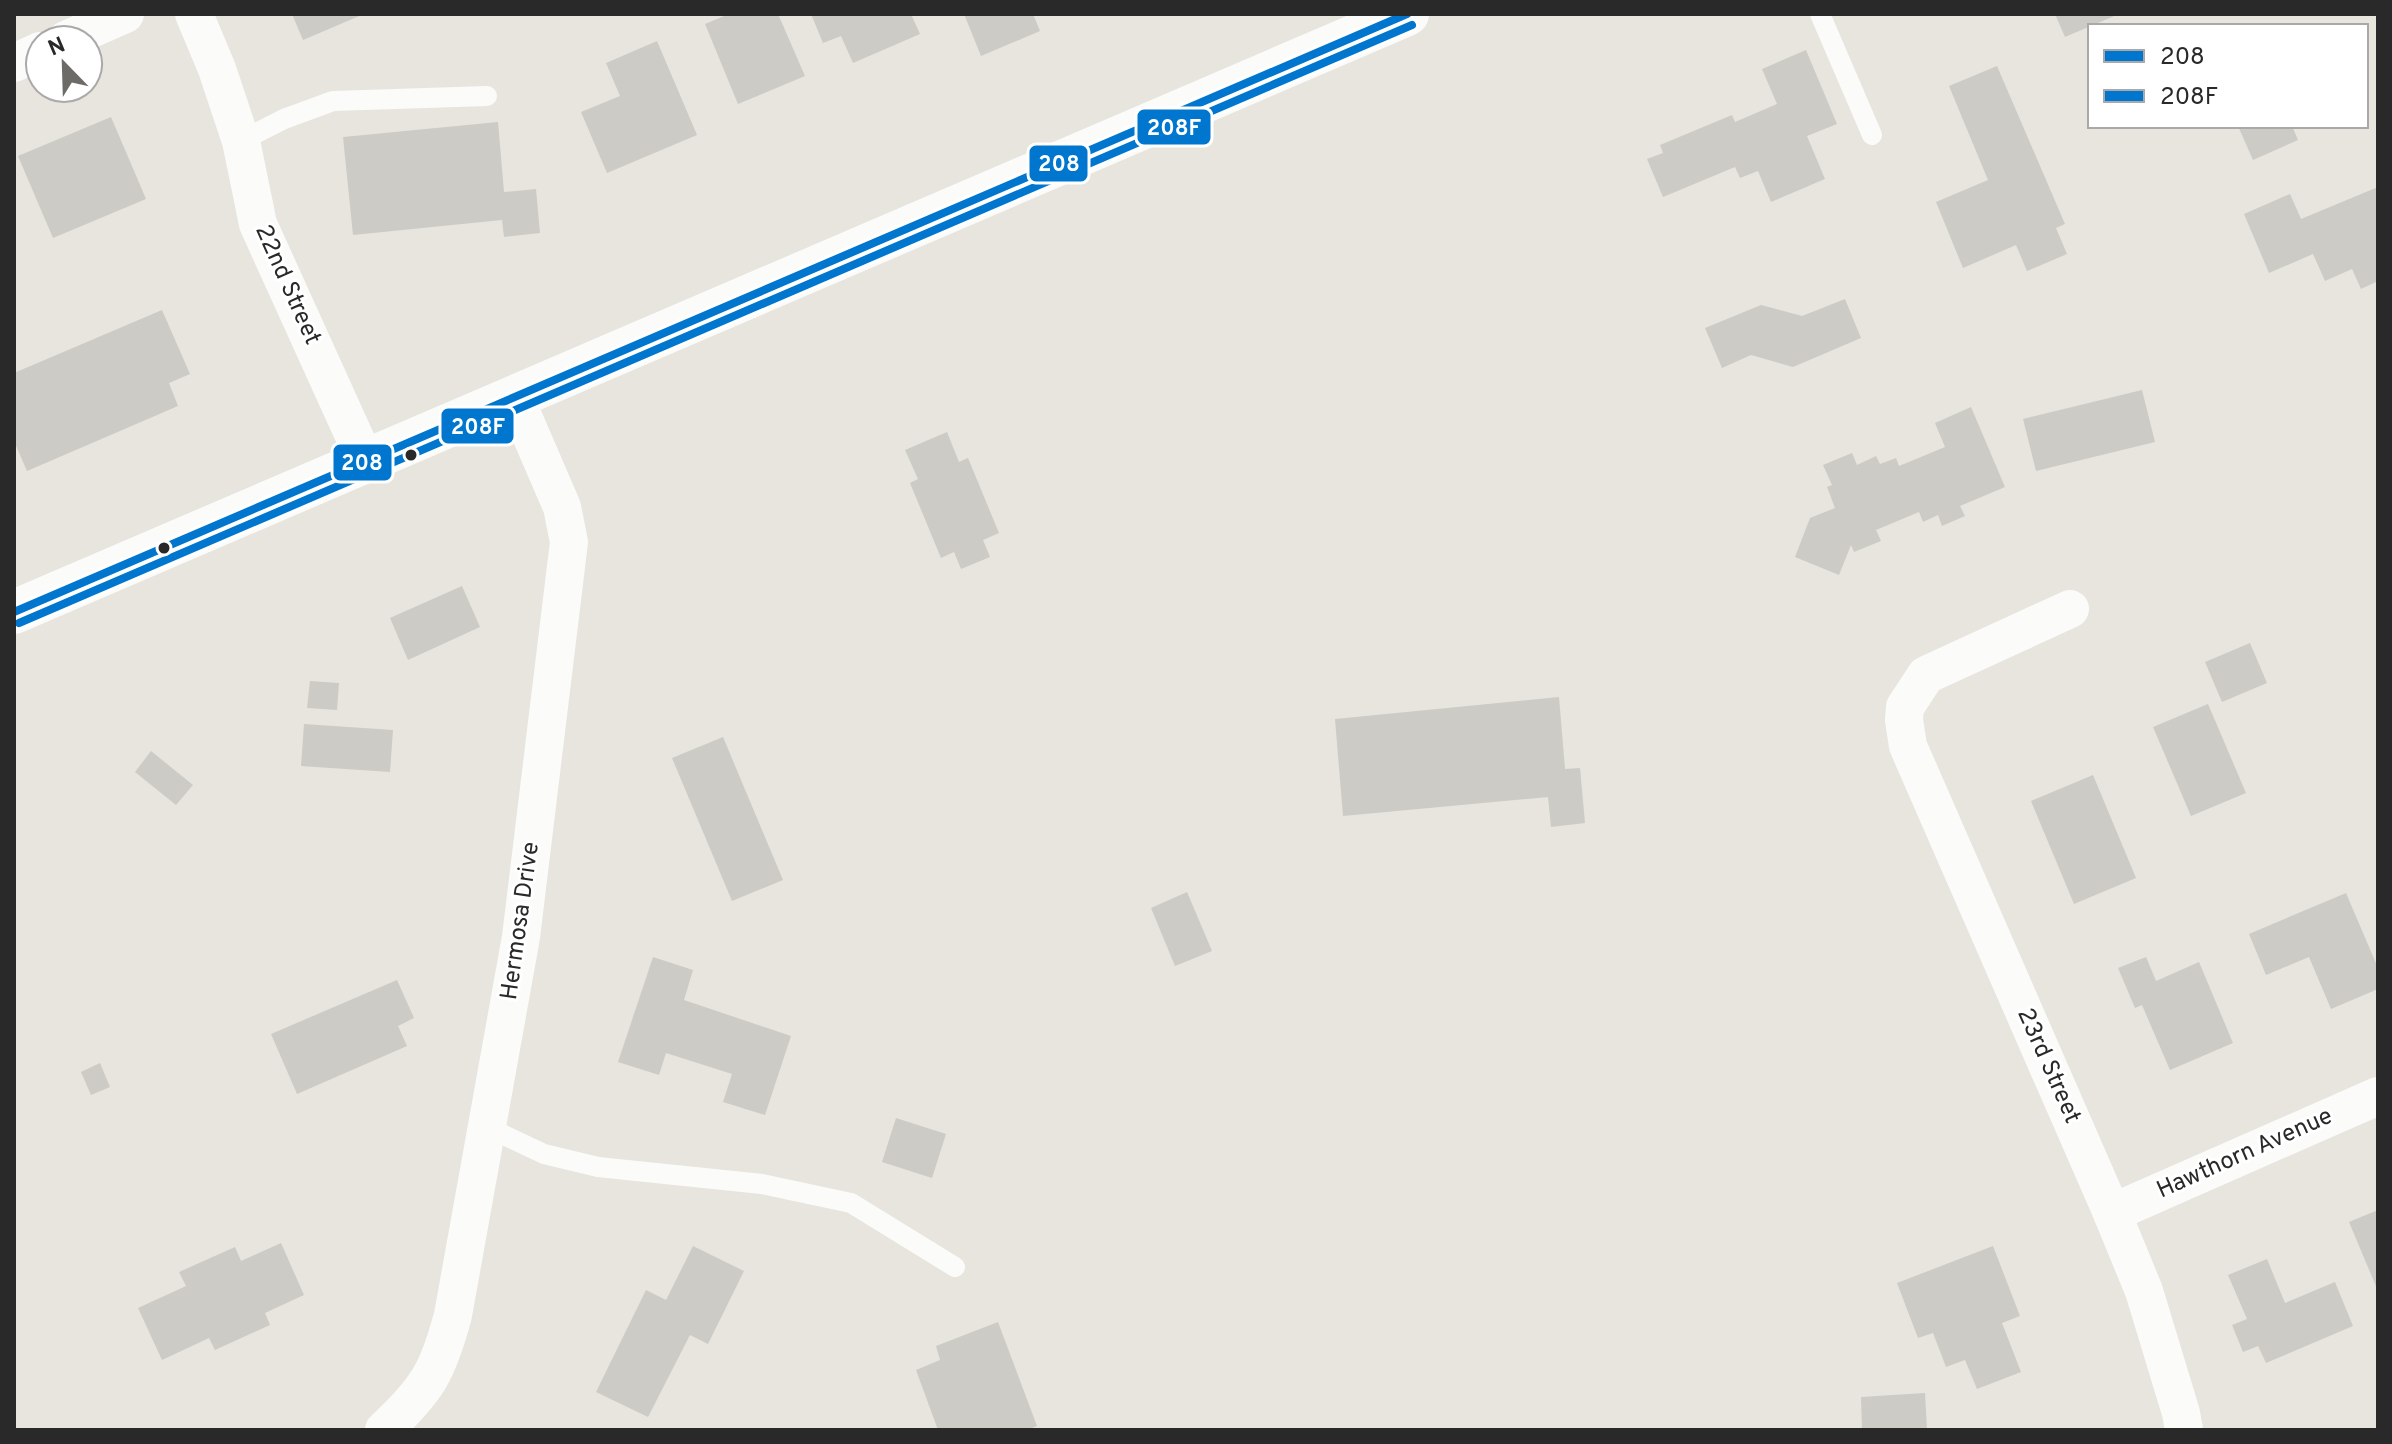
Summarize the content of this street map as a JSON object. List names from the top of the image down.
{
  "streets": {
    "street": [
      "22nd Street",
      "Hermosa Drive",
      "23rd Street",
      "Hawthorn Avenue"
    ]
  },
  "crossings": [
    ["23rd Street", "Hawthorn Avenue"]
  ],
  "lines": ["transit line 208", "transit line 208F"],
  "legend": ["208", "208F"],
  "north": "top left"
}
